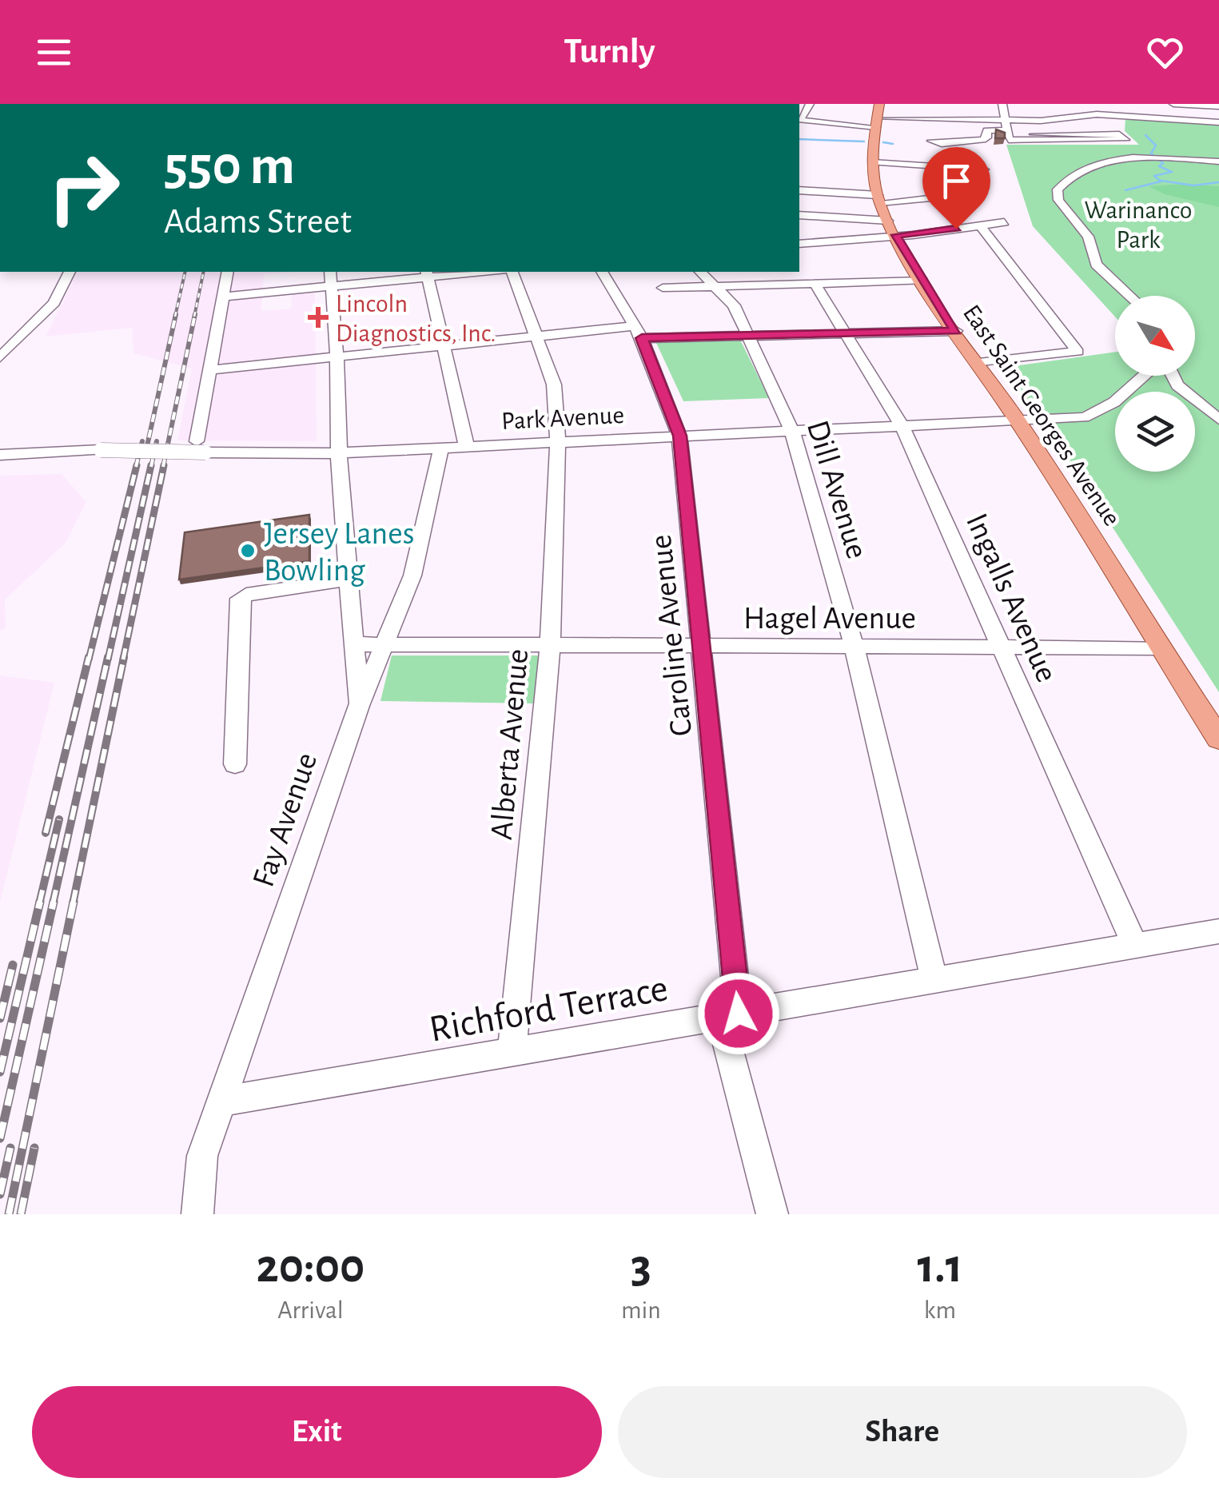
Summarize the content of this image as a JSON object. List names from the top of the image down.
{
  "streets": {
    "main road": ["East Saint Georges Avenue"],
    "street": [
      "Park Avenue",
      "Dill Avenue",
      "Ingalls Avenue",
      "Hagel Avenue",
      "Caroline Avenue",
      "Alberta Avenue",
      "Fay Avenue",
      "Richford Terrace"
    ]
  },
  "crossings": [
    ["East Saint Georges Avenue", "Park Avenue"],
    ["East Saint Georges Avenue", "Hagel Avenue"],
    ["Park Avenue", "Dill Avenue"],
    ["Park Avenue", "Ingalls Avenue"],
    ["Park Avenue", "Caroline Avenue"],
    ["Park Avenue", "Alberta Avenue"],
    ["Park Avenue", "Fay Avenue"],
    ["Dill Avenue", "Hagel Avenue"],
    ["Dill Avenue", "Richford Terrace"],
    ["Ingalls Avenue", "Hagel Avenue"],
    ["Ingalls Avenue", "Richford Terrace"],
    ["Hagel Avenue", "Caroline Avenue"],
    ["Hagel Avenue", "Alberta Avenue"],
    ["Hagel Avenue", "Fay Avenue"],
    ["Caroline Avenue", "Richford Terrace"],
    ["Alberta Avenue", "Richford Terrace"],
    ["Fay Avenue", "Richford Terrace"]
  ],
  "parks": ["Warinanco Park"],
  "places": {
    "health": ["Lincoln Diagnostics, Inc."],
    "other": ["Jersey Lanes Bowling"]
  },
  "north": "bottom right",
  "page": {
    "header": "Turnly",
    "turn": ["550 m", "Adams Street"],
    "eta": [
      "20:00",
      "Arrival",
      "3",
      "min",
      "1.1",
      "km"
    ],
    "buttons": ["Exit", "Share"]
  }
}
